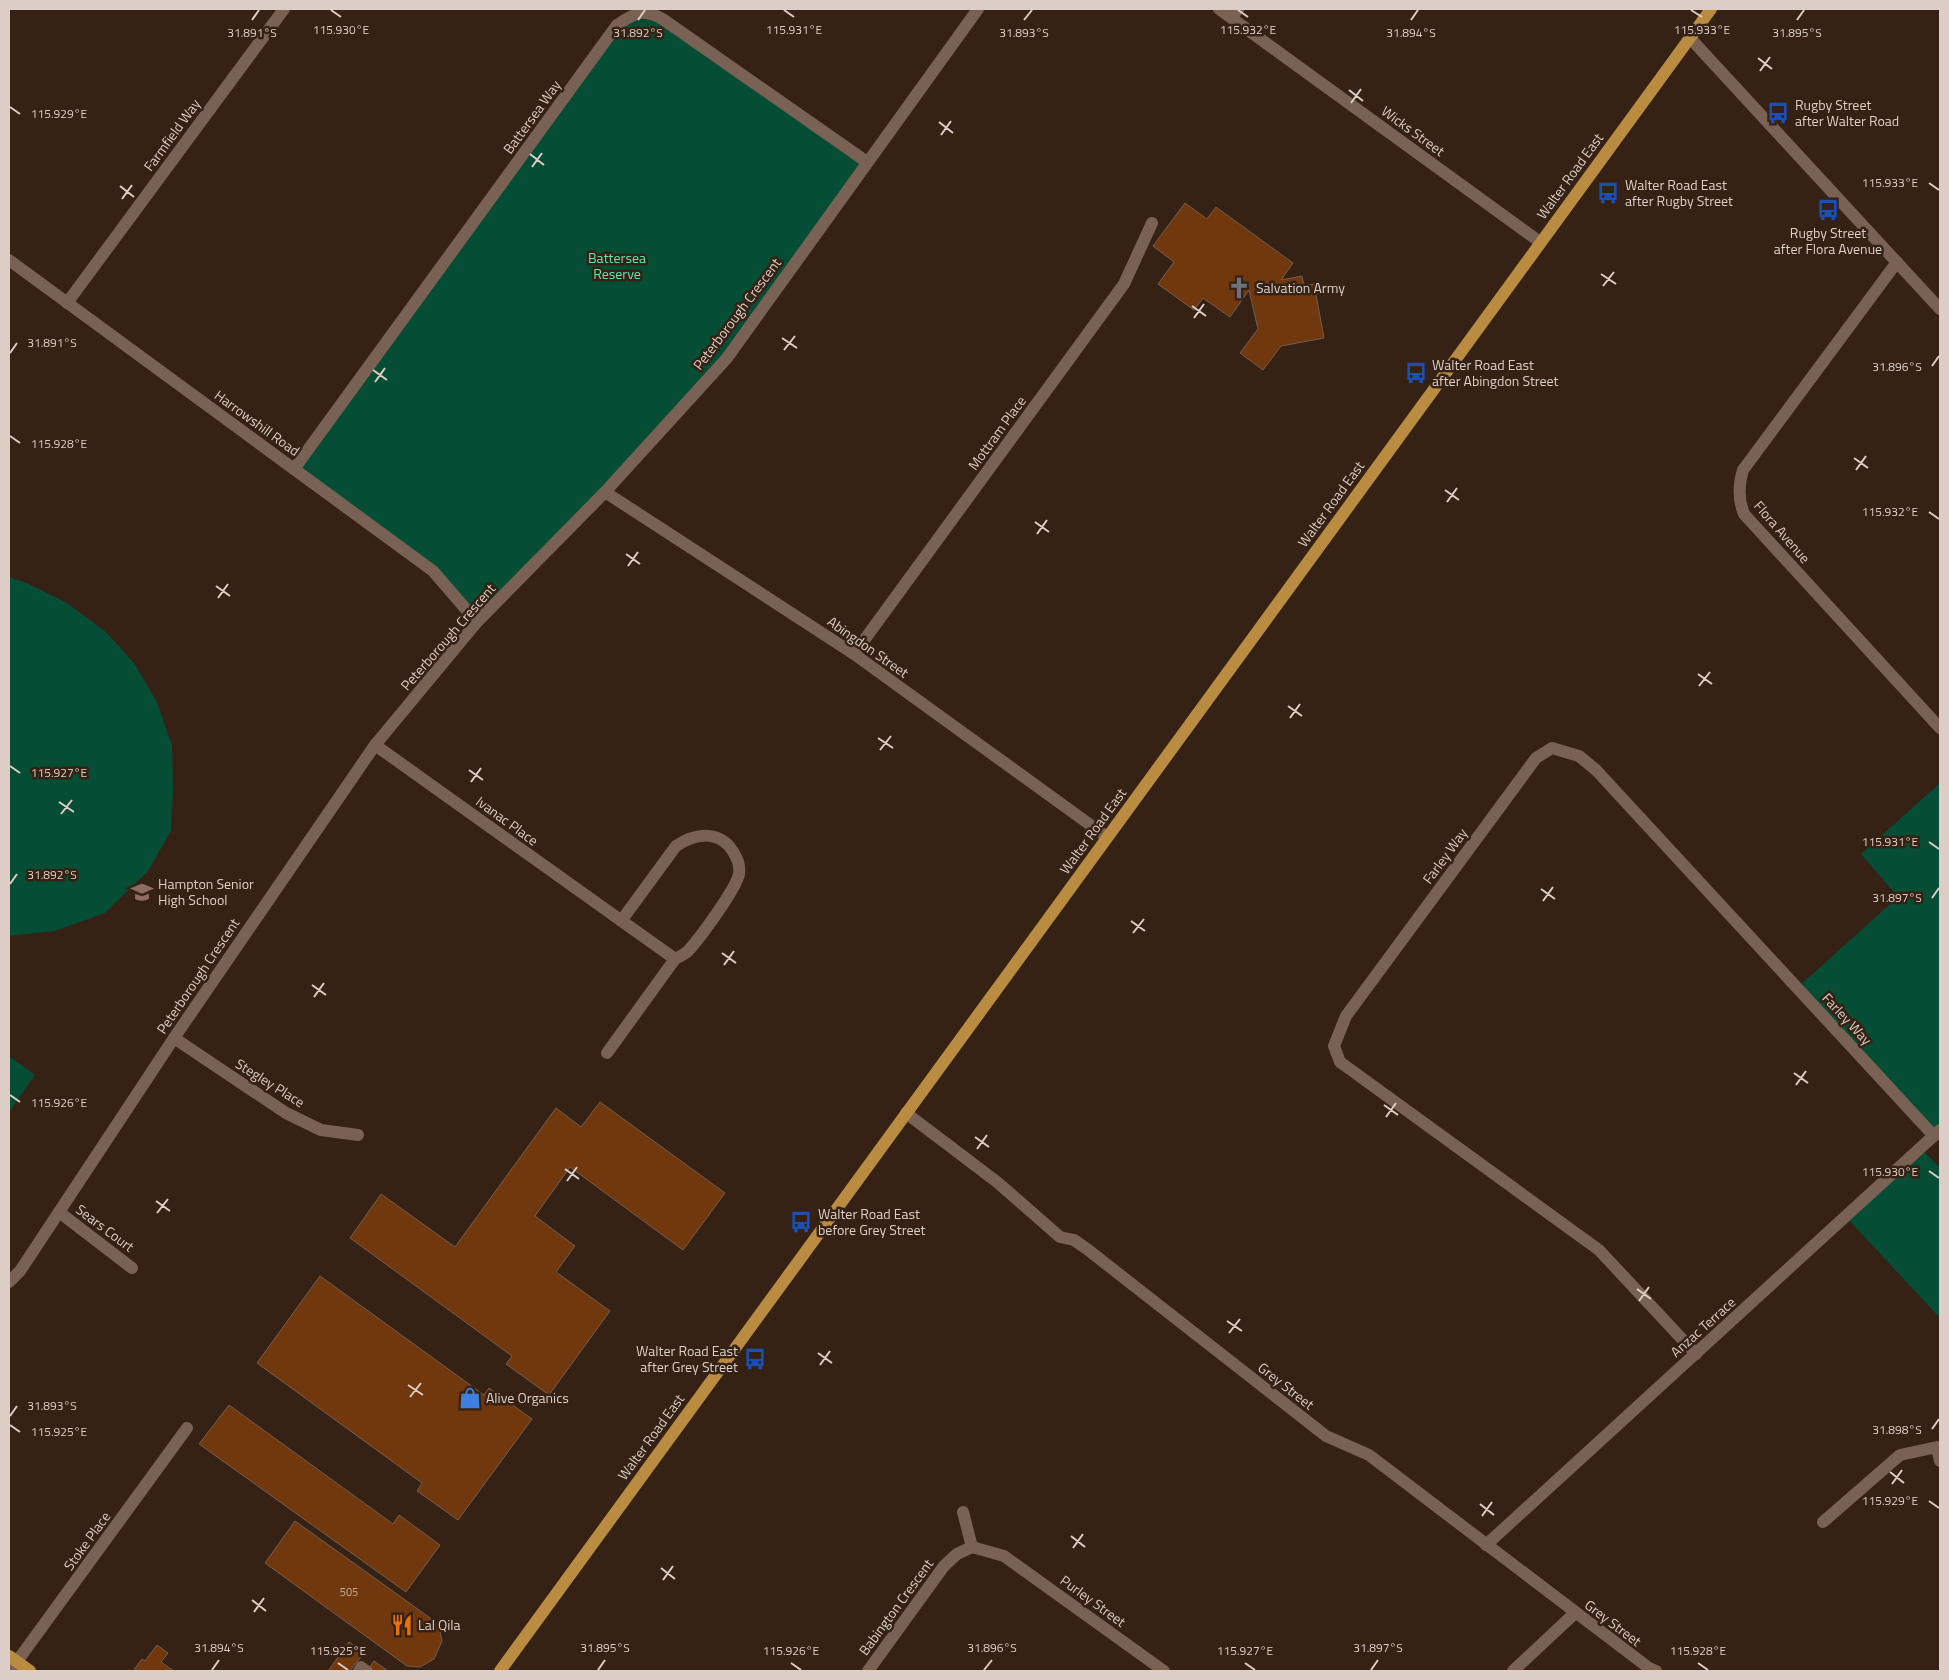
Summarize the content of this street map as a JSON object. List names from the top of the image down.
{
  "streets": {
    "main road": ["Walter Road East"],
    "street": [
      "Battersea Way",
      "Wicks Street",
      "Farmfield Way",
      "Peterborough Crescent",
      "Harrowshill Road",
      "Mottram Place",
      "Flora Avenue",
      "Abingdon Street",
      "Ivanac Place",
      "Farley Way",
      "Stegley Place",
      "Sears Court",
      "Anzac Terrace",
      "Grey Street",
      "Stoke Place",
      "Purley Street",
      "Babington Crescent"
    ]
  },
  "crossings": [
    ["Battersea Way", "Peterborough Crescent"],
    ["Battersea Way", "Harrowshill Road"],
    ["Wicks Street", "Walter Road East"],
    ["Farmfield Way", "Harrowshill Road"],
    ["Walter Road East", "Abingdon Street"],
    ["Walter Road East", "Grey Street"],
    ["Peterborough Crescent", "Harrowshill Road"],
    ["Peterborough Crescent", "Abingdon Street"],
    ["Peterborough Crescent", "Ivanac Place"],
    ["Peterborough Crescent", "Stegley Place"],
    ["Peterborough Crescent", "Sears Court"],
    ["Mottram Place", "Abingdon Street"],
    ["Farley Way", "Anzac Terrace"],
    ["Anzac Terrace", "Grey Street"],
    ["Purley Street", "Babington Crescent"]
  ],
  "parks": ["Battersea Reserve"],
  "places": {
    "bus stop": [
      "Rugby Street after Walter Road",
      "Walter Road East after Rugby Street",
      "Rugby Street after Flora Avenue",
      "Walter Road East after Abingdon Street",
      "Walter Road East before Grey Street",
      "Walter Road East after Grey Street"
    ],
    "church": ["Salvation Army"],
    "school or university": ["Hampton Senior High School"],
    "shop": ["Alive Organics"],
    "restaurant": ["Lal Qila"]
  },
  "house_numbers": ["505"],
  "coordinates": [
    "115.930°E",
    "115.931°E",
    "115.932°E",
    "115.933°E",
    "31.891°S",
    "31.892°S",
    "31.893°S",
    "31.894°S",
    "31.895°S",
    "115.929°E",
    "31.896°S",
    "115.928°E",
    "115.927°E",
    "31.897°S",
    "115.926°E",
    "31.898°S",
    "115.925°E"
  ]
}
